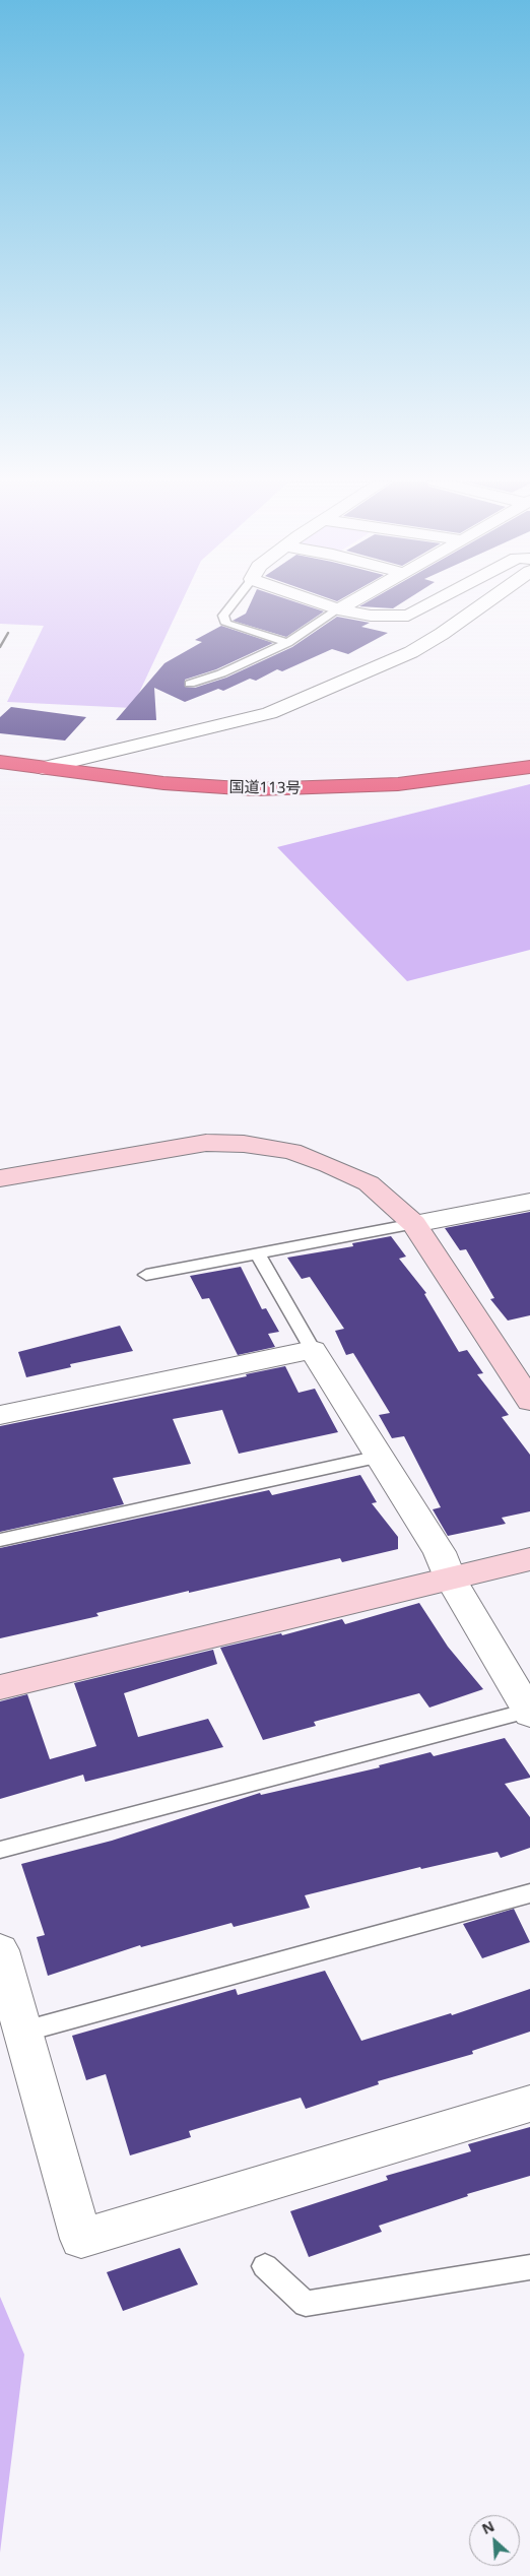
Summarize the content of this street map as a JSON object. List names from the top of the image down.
{
  "streets": {
    "highway": ["国道113号"]
  },
  "north": "top left"
}
